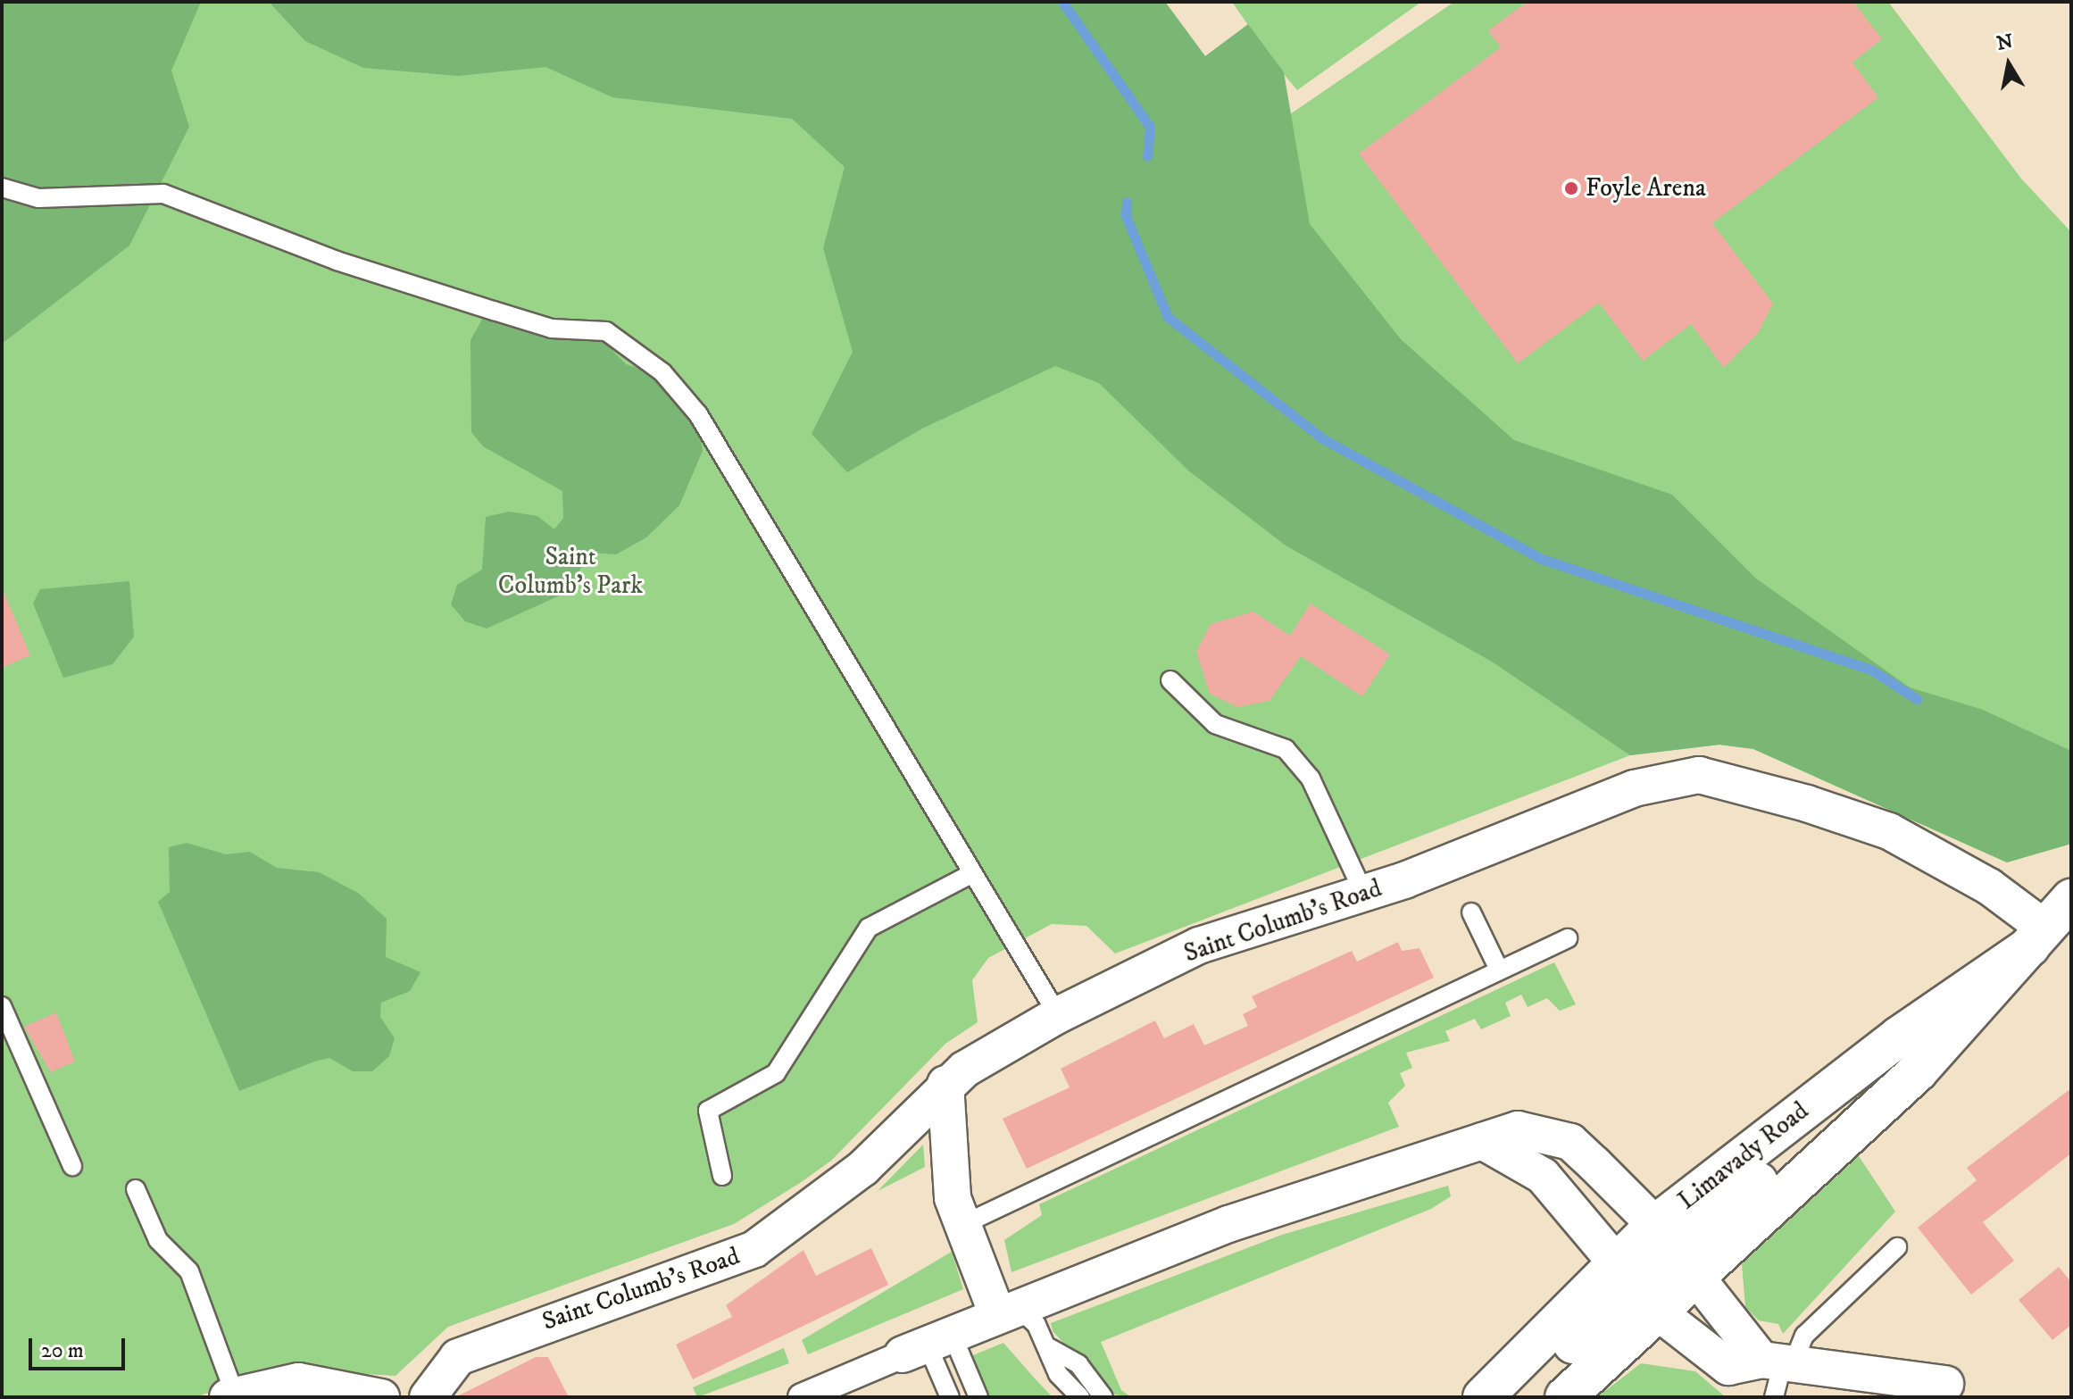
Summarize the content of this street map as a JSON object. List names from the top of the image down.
{
  "streets": {
    "highway": ["Limavady Road"],
    "street": ["Saint Columb's Road"]
  },
  "crossings": [
    ["Saint Columb's Road", "Limavady Road"]
  ],
  "parks": ["Saint Columb's Park"],
  "places": ["Foyle Arena"],
  "scale_bar": "20 m",
  "north": "top"
}
